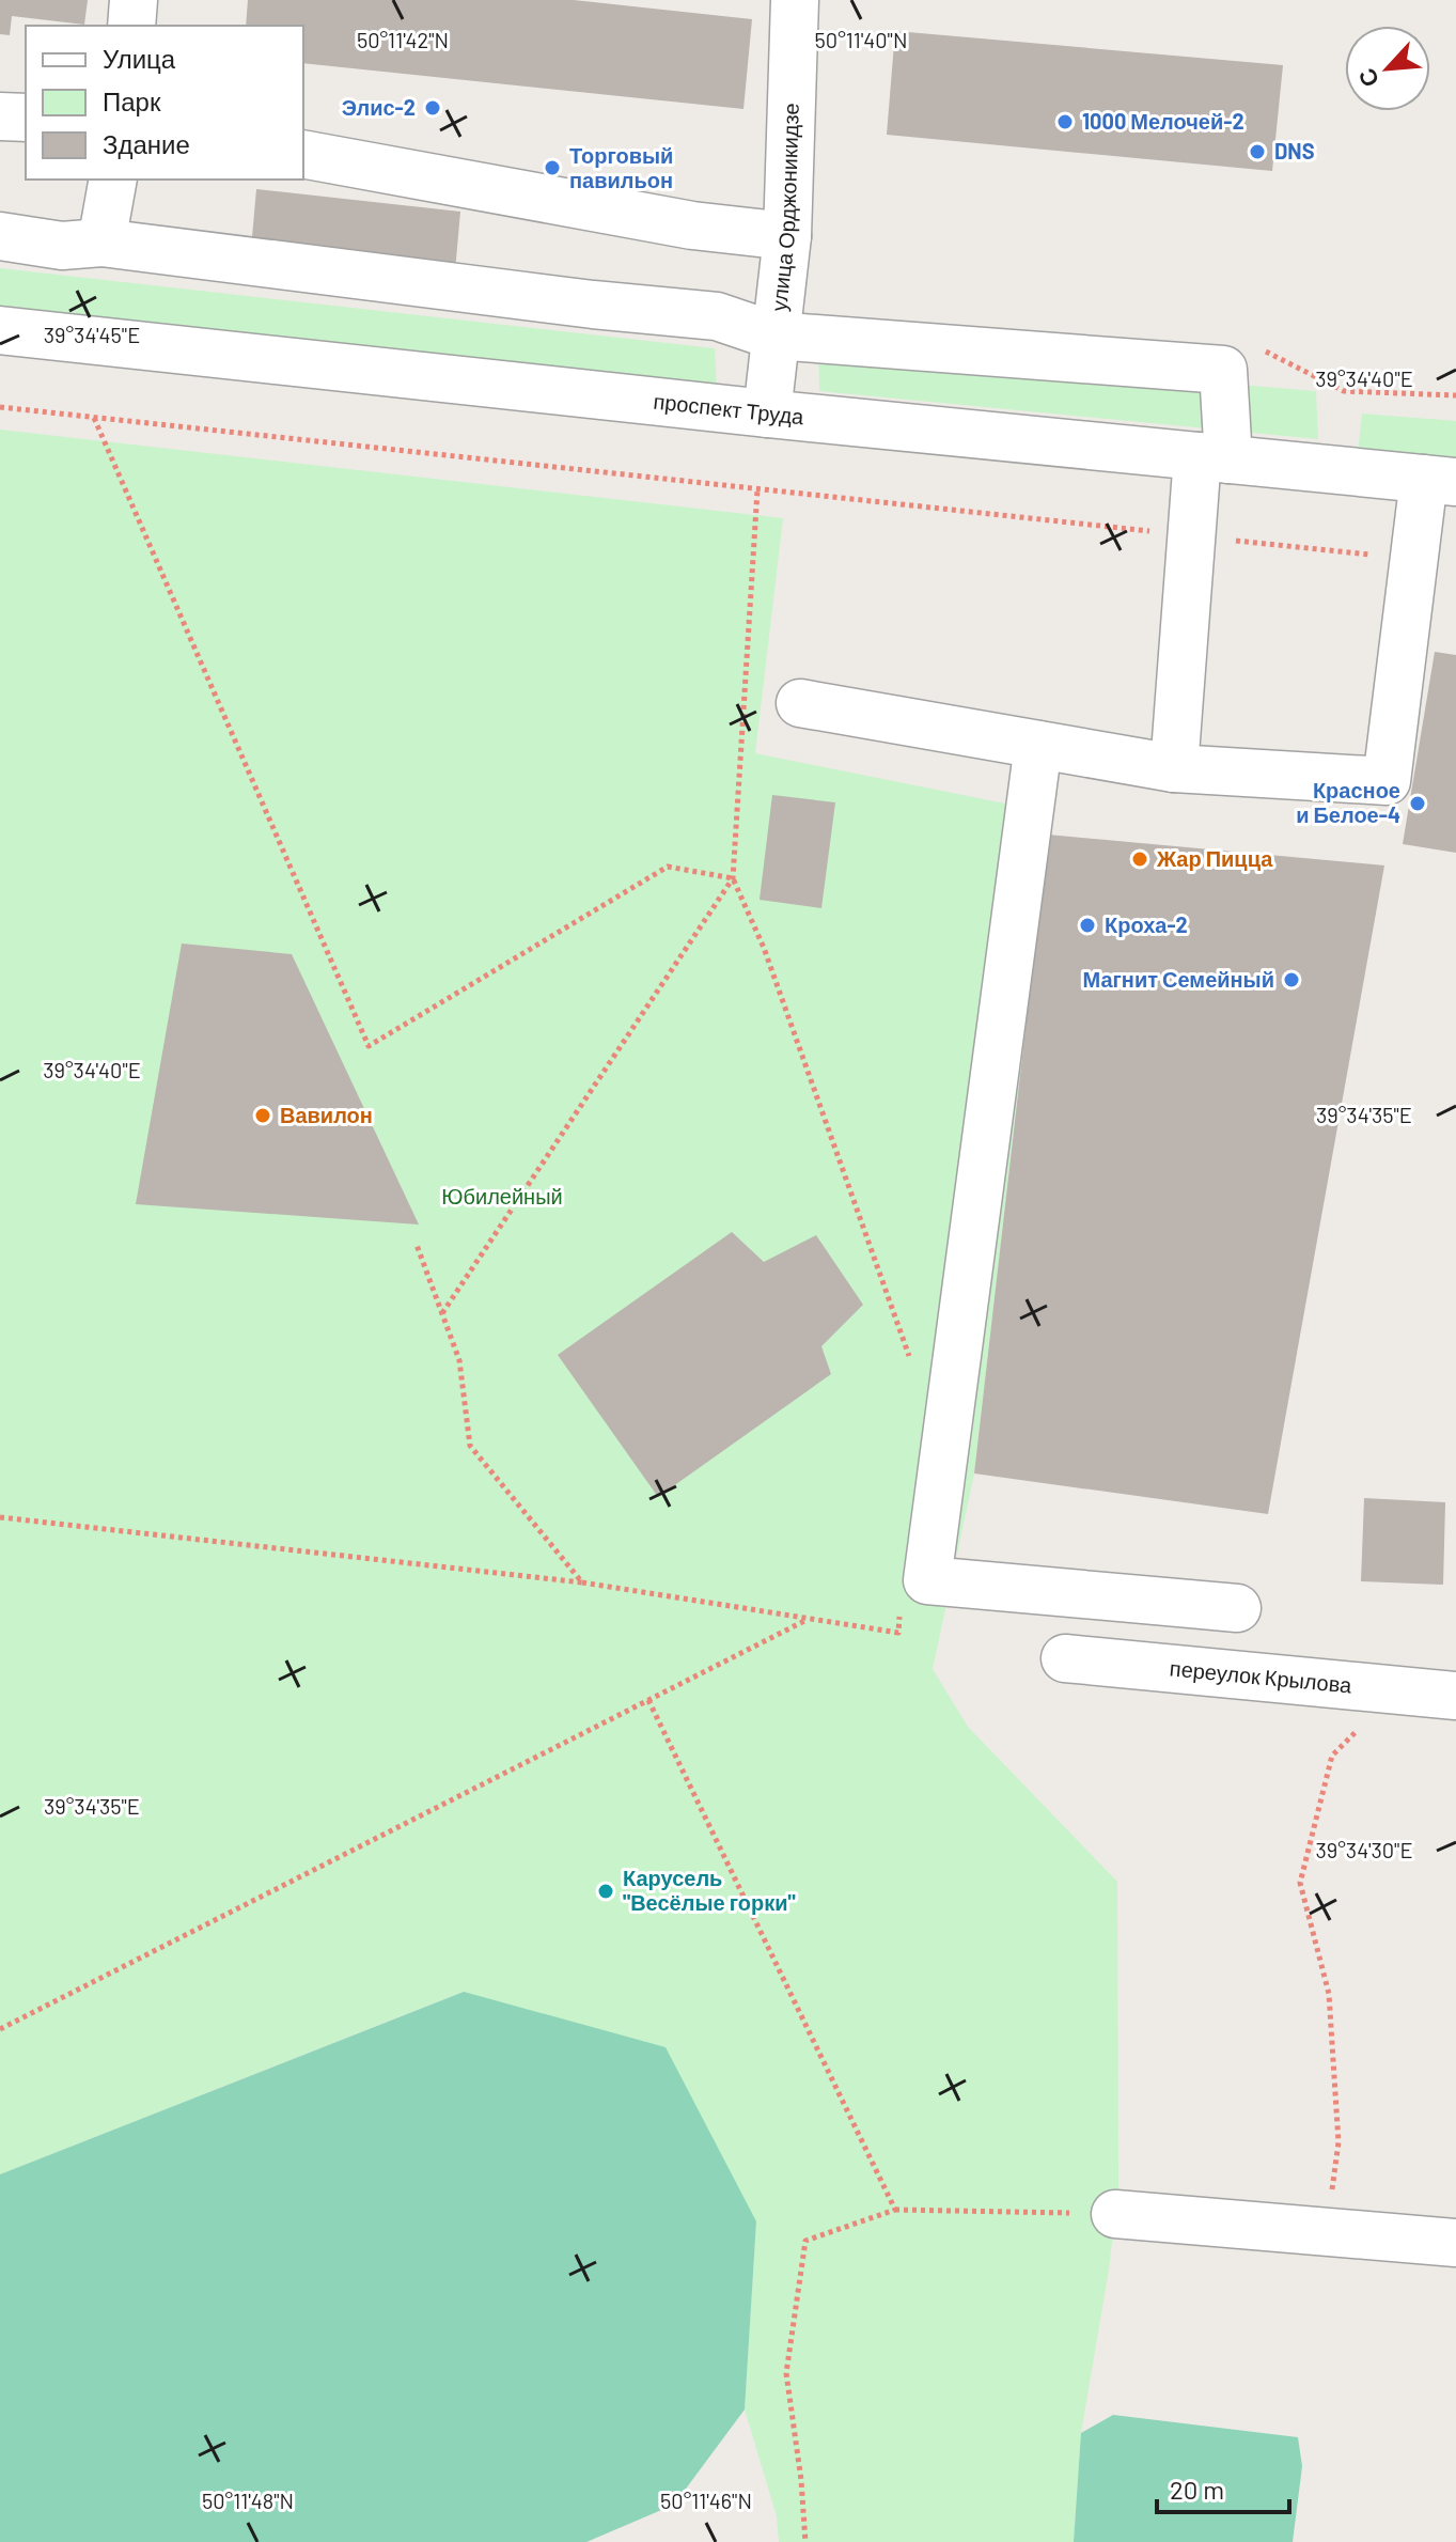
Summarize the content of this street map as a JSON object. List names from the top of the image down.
{
  "streets": {
    "street": ["улица Орджоникидзе", "проспект Труда", "переулок Крылова"]
  },
  "crossings": [
    ["улица Орджоникидзе", "проспект Труда"]
  ],
  "parks": ["Юбилейный"],
  "places": [
    "Элис-2",
    "1000 Мелочей-2",
    "DNS",
    "Торговый павильон",
    "Красное и Белое-4",
    "Жар Пицца",
    "Кроха-2",
    "Магнит Семейный",
    "Вавилон",
    "Карусель \"Весёлые горки\""
  ],
  "legend": ["Улица", "Парк", "Здание"],
  "scale_bar": "20 m",
  "north": "bottom left",
  "coordinates": [
    "50°11'42\"N",
    "50°11'40\"N",
    "39°34'45\"E",
    "39°34'40\"E",
    "39°34'35\"E",
    "39°34'30\"E",
    "50°11'48\"N",
    "50°11'46\"N"
  ]
}
